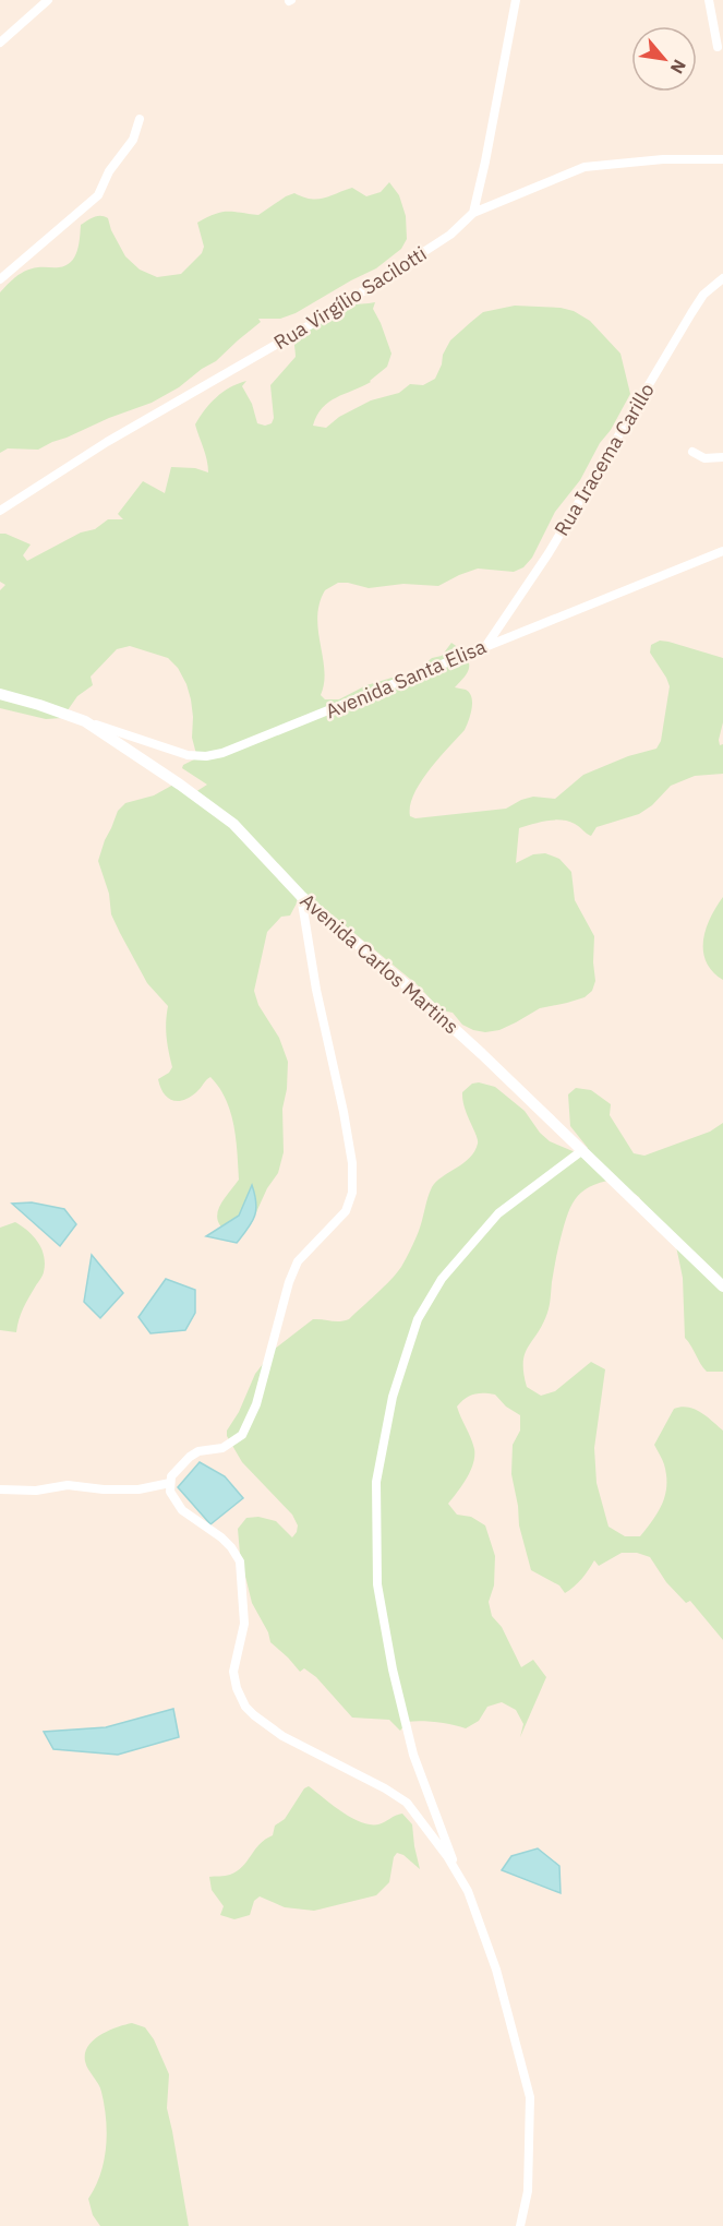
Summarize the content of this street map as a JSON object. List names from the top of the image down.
{
  "streets": {
    "street": [
      "Rua Virgílio Sacilotti",
      "Rua Iracema Carillo",
      "Avenida Santa Elisa",
      "Avenida Carlos Martins"
    ]
  },
  "crossings": [
    ["Rua Iracema Carillo", "Avenida Santa Elisa"],
    ["Avenida Santa Elisa", "Avenida Carlos Martins"]
  ],
  "north": "bottom right"
}
